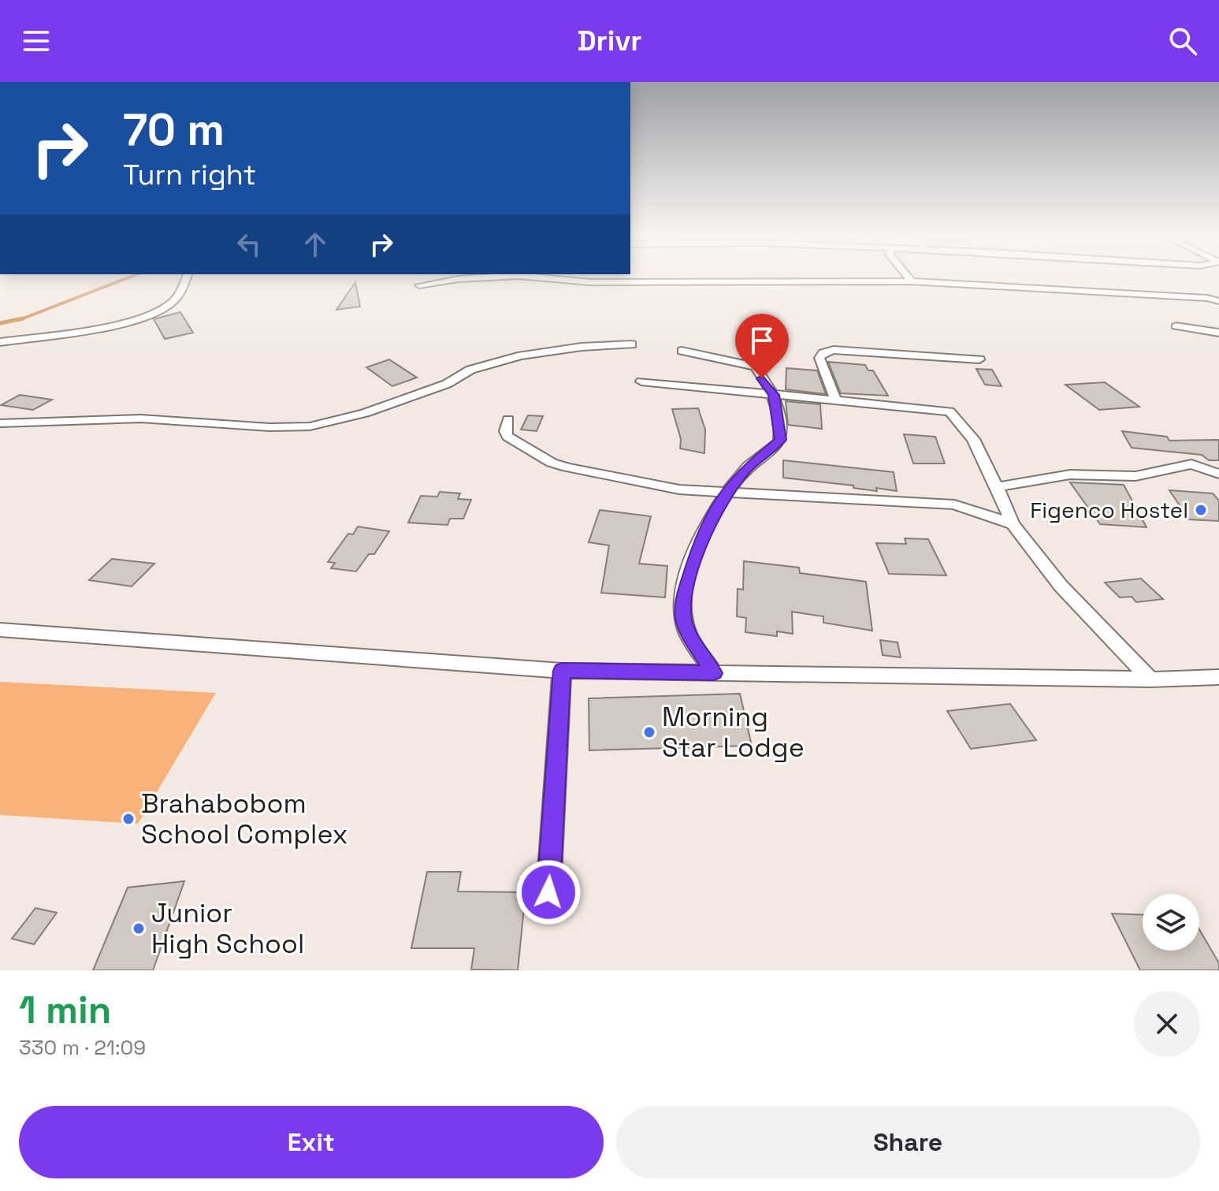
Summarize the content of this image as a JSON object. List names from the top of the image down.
{
  "places": [
    "Figenco Hostel",
    "Morning Star Lodge",
    "Brahabobom School Complex",
    "Junior High School"
  ],
  "page": {
    "header": "Drivr",
    "turn": ["70 m", "Turn right"],
    "heading": ["1 min", "330 m · 21:09"],
    "buttons": ["Exit", "Share"]
  }
}
